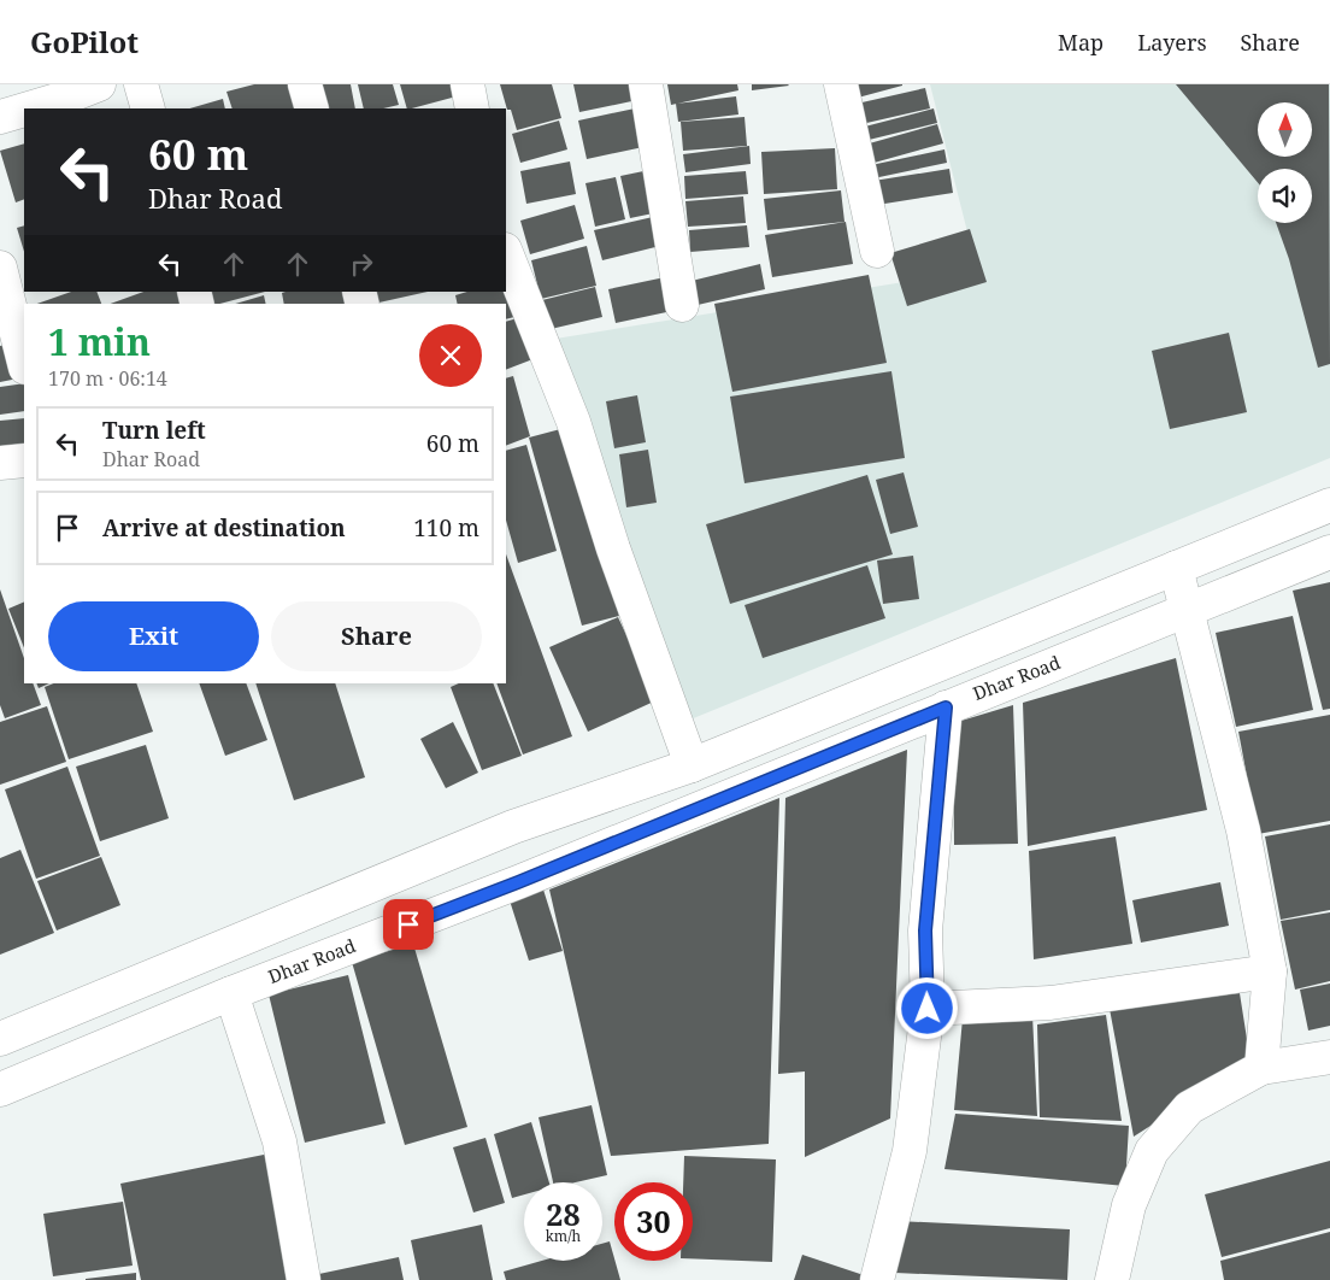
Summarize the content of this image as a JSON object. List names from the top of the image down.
{
  "streets": {
    "street": ["Dhar Road"]
  },
  "north": "top",
  "page": {
    "header": "GoPilot",
    "nav": ["Map", "Layers", "Share"],
    "turn": ["60 m", "Dhar Road"],
    "heading": ["1 min", "170 m · 06:14"],
    "list": [
      {
        "name": "Turn left",
        "note": "Dhar Road",
        "value": "60 m"
      },
      {
        "name": "Arrive at destination",
        "value": "110 m"
      }
    ],
    "buttons": ["Exit", "Share"],
    "speed": "28 km/h",
    "limit": "30"
  }
}
